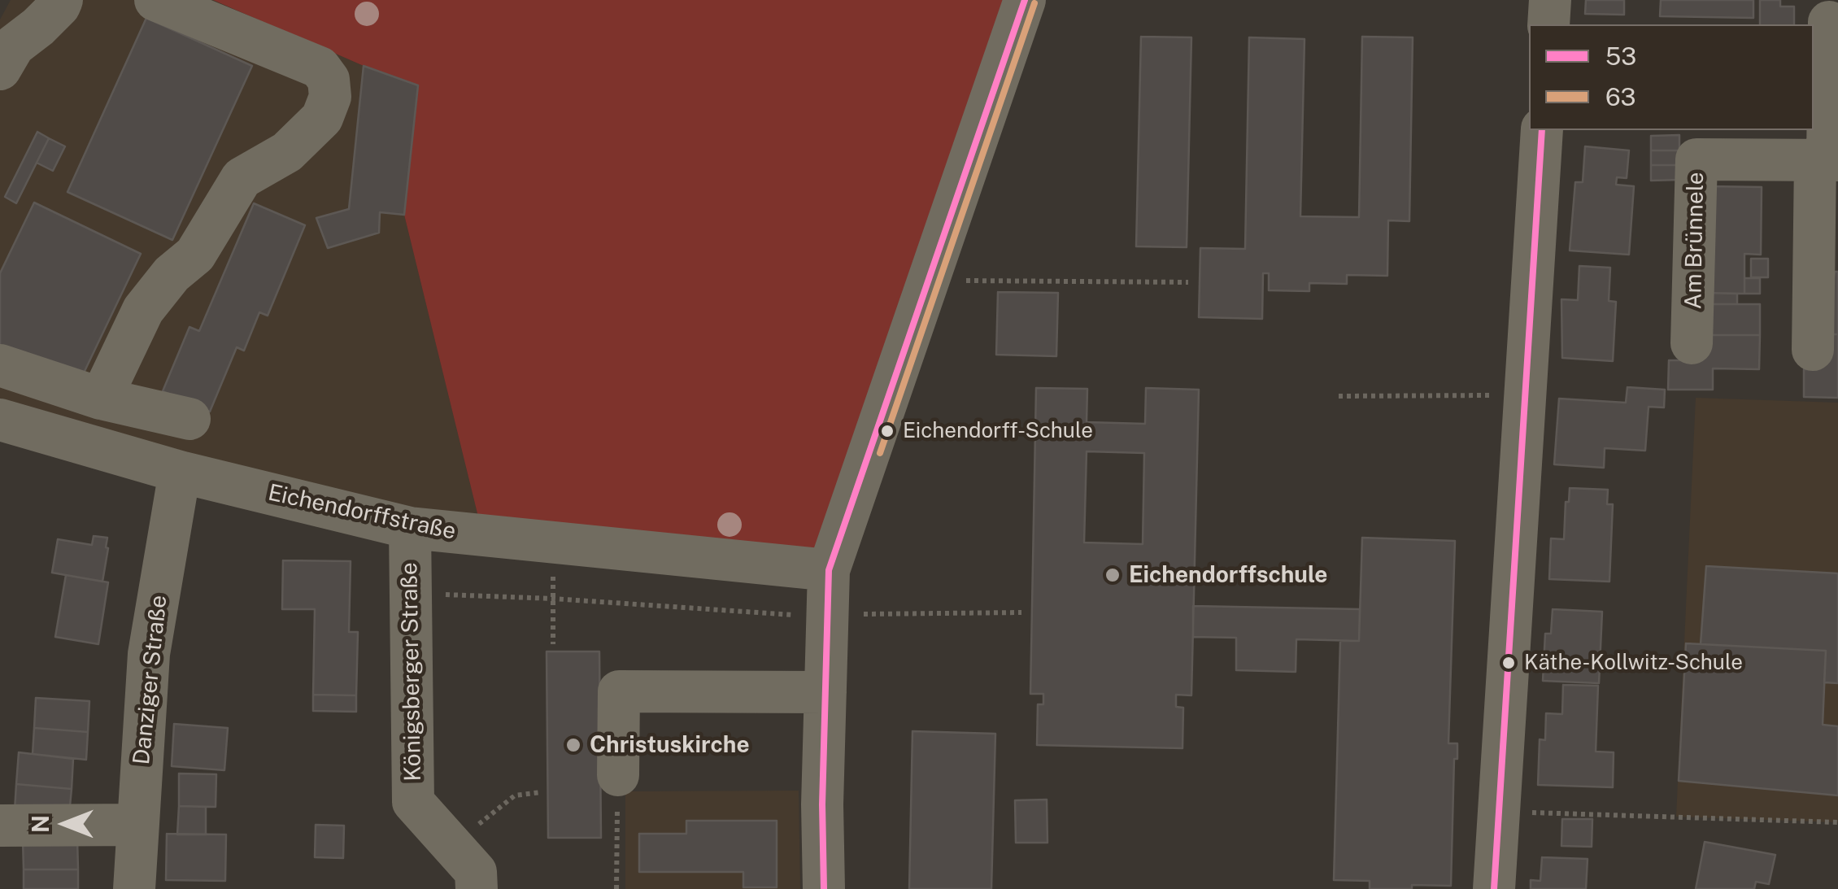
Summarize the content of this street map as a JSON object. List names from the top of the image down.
{
  "streets": {
    "street": [
      "Am Brünnele",
      "Eichendorffstraße",
      "Königsberger Straße",
      "Danziger Straße"
    ]
  },
  "crossings": [
    ["Eichendorffstraße", "Königsberger Straße"],
    ["Eichendorffstraße", "Danziger Straße"]
  ],
  "places": [
    "Eichendorff-Schule",
    "Eichendorffschule",
    "Käthe-Kollwitz-Schule",
    "Christuskirche"
  ],
  "lines": ["transit line 53", "transit line 63"],
  "legend": ["53", "63"],
  "north": "left"
}
